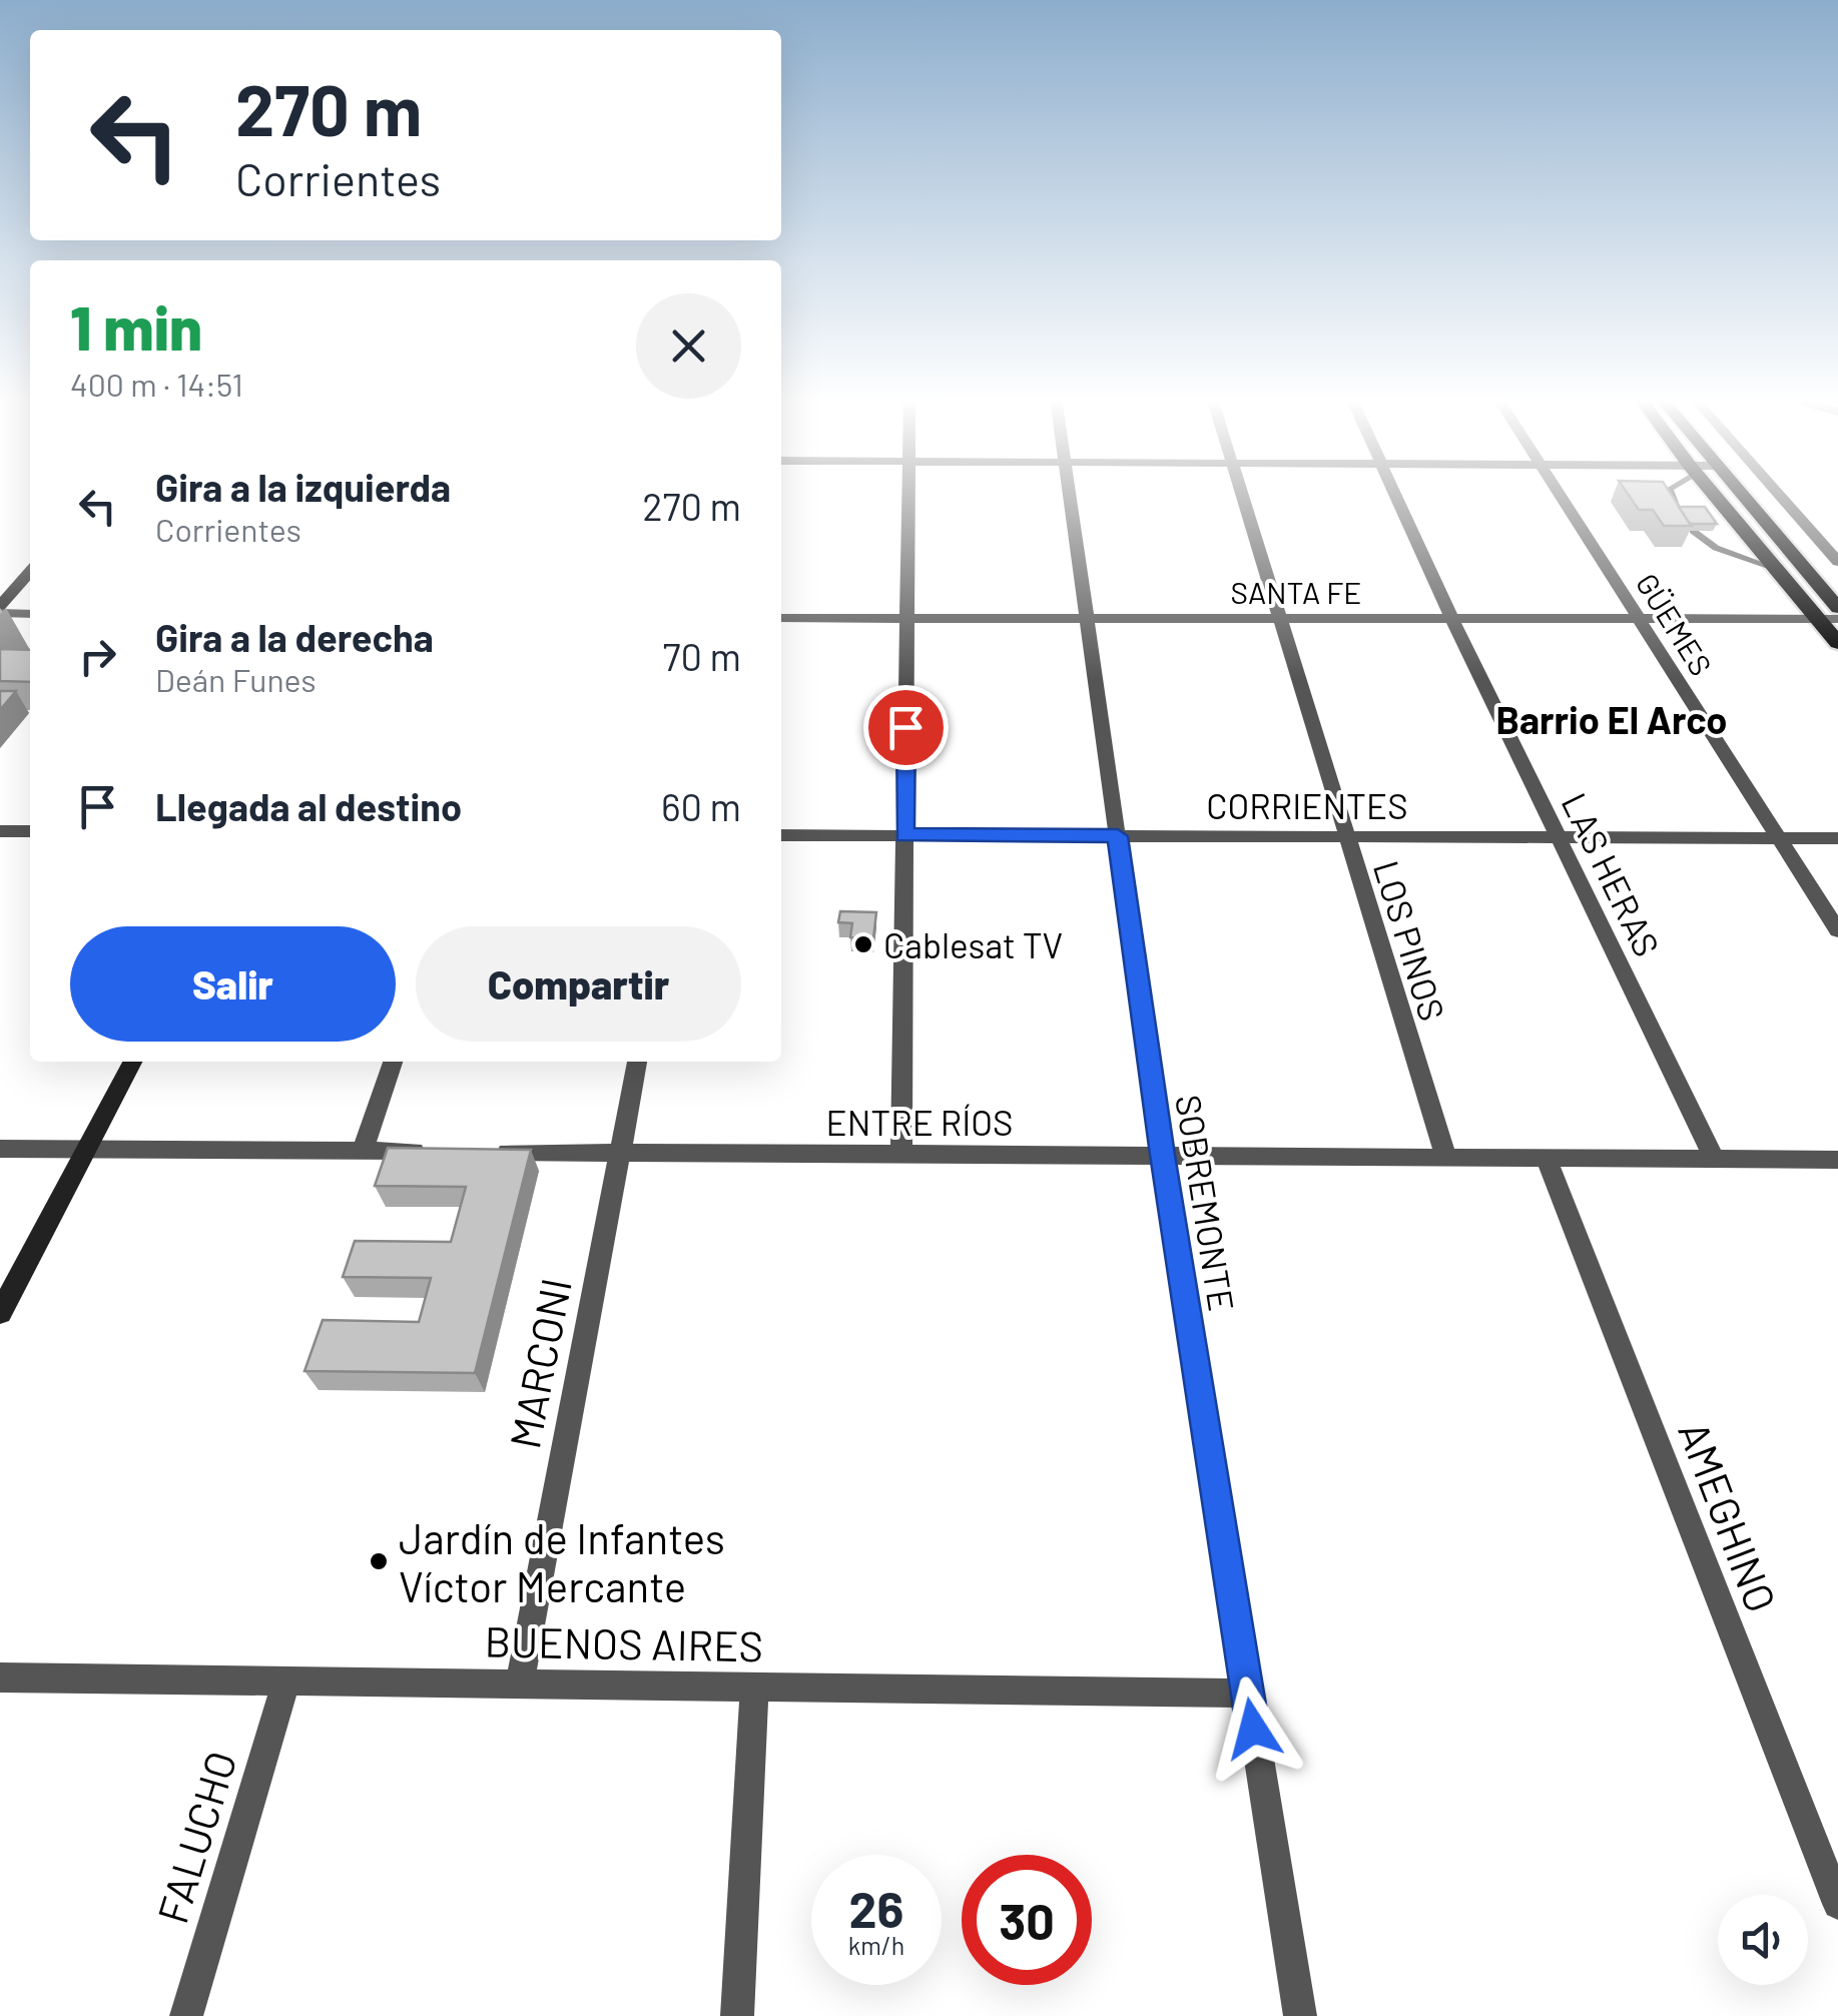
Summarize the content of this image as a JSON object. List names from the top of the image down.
{
  "streets": {
    "street": [
      "SANTA FE",
      "GÜEMES",
      "CORRIENTES",
      "LAS HERAS",
      "LOS PINOS",
      "ENTRE RÍOS",
      "SOBREMONTE",
      "MARCONI",
      "AMEGHINO",
      "BUENOS AIRES",
      "FALUCHO"
    ]
  },
  "crossings": [
    ["SANTA FE", "GÜEMES"],
    ["SANTA FE", "LAS HERAS"],
    ["SANTA FE", "LOS PINOS"],
    ["SANTA FE", "SOBREMONTE"],
    ["GÜEMES", "CORRIENTES"],
    ["CORRIENTES", "LAS HERAS"],
    ["CORRIENTES", "LOS PINOS"],
    ["CORRIENTES", "SOBREMONTE"],
    ["LAS HERAS", "ENTRE RÍOS"],
    ["LOS PINOS", "ENTRE RÍOS"],
    ["ENTRE RÍOS", "SOBREMONTE"],
    ["ENTRE RÍOS", "MARCONI"],
    ["ENTRE RÍOS", "AMEGHINO"],
    ["SOBREMONTE", "BUENOS AIRES"],
    ["MARCONI", "BUENOS AIRES"],
    ["BUENOS AIRES", "FALUCHO"]
  ],
  "districts": ["Barrio El Arco"],
  "places": ["Cablesat TV", "Jardín de Infantes Víctor Mercante"],
  "page": {
    "turn": ["270 m", "Corrientes"],
    "heading": ["1 min", "400 m · 14:51"],
    "list": [
      {
        "name": "Gira a la izquierda",
        "note": "Corrientes",
        "value": "270 m"
      },
      {
        "name": "Gira a la derecha",
        "note": "Deán Funes",
        "value": "70 m"
      },
      {
        "name": "Llegada al destino",
        "value": "60 m"
      }
    ],
    "buttons": ["Salir", "Compartir"],
    "speed": "26 km/h",
    "limit": "30"
  }
}
